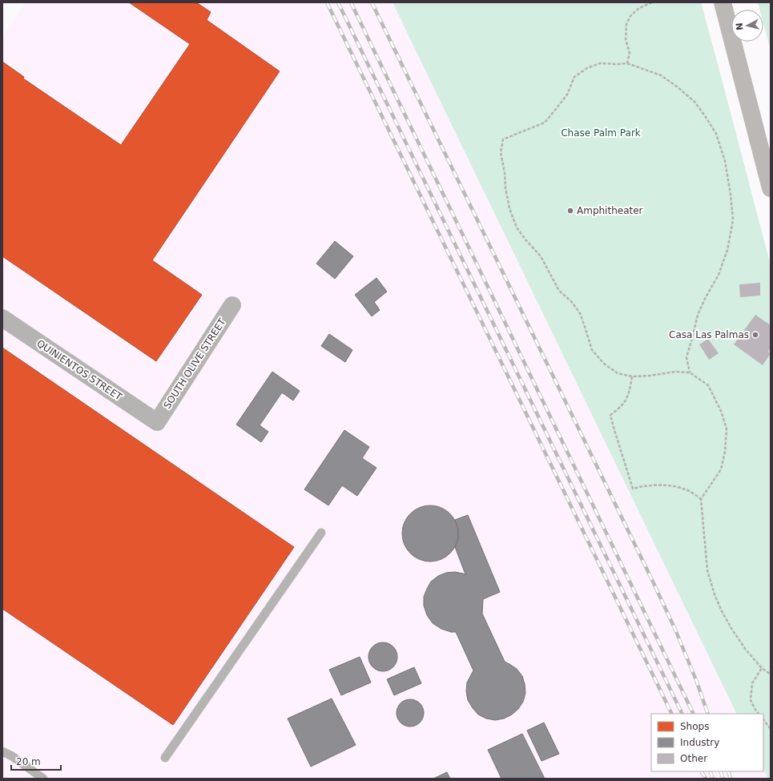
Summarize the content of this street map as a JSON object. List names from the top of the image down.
{
  "streets": {
    "street": ["SOUTH OLIVE STREET", "QUINIENTOS STREET"]
  },
  "crossings": [
    ["SOUTH OLIVE STREET", "QUINIENTOS STREET"]
  ],
  "parks": ["Chase Palm Park"],
  "places": ["Amphitheater", "Casa Las Palmas"],
  "legend": ["Shops", "Industry", "Other"],
  "scale_bar": "20 m",
  "north": "left"
}
